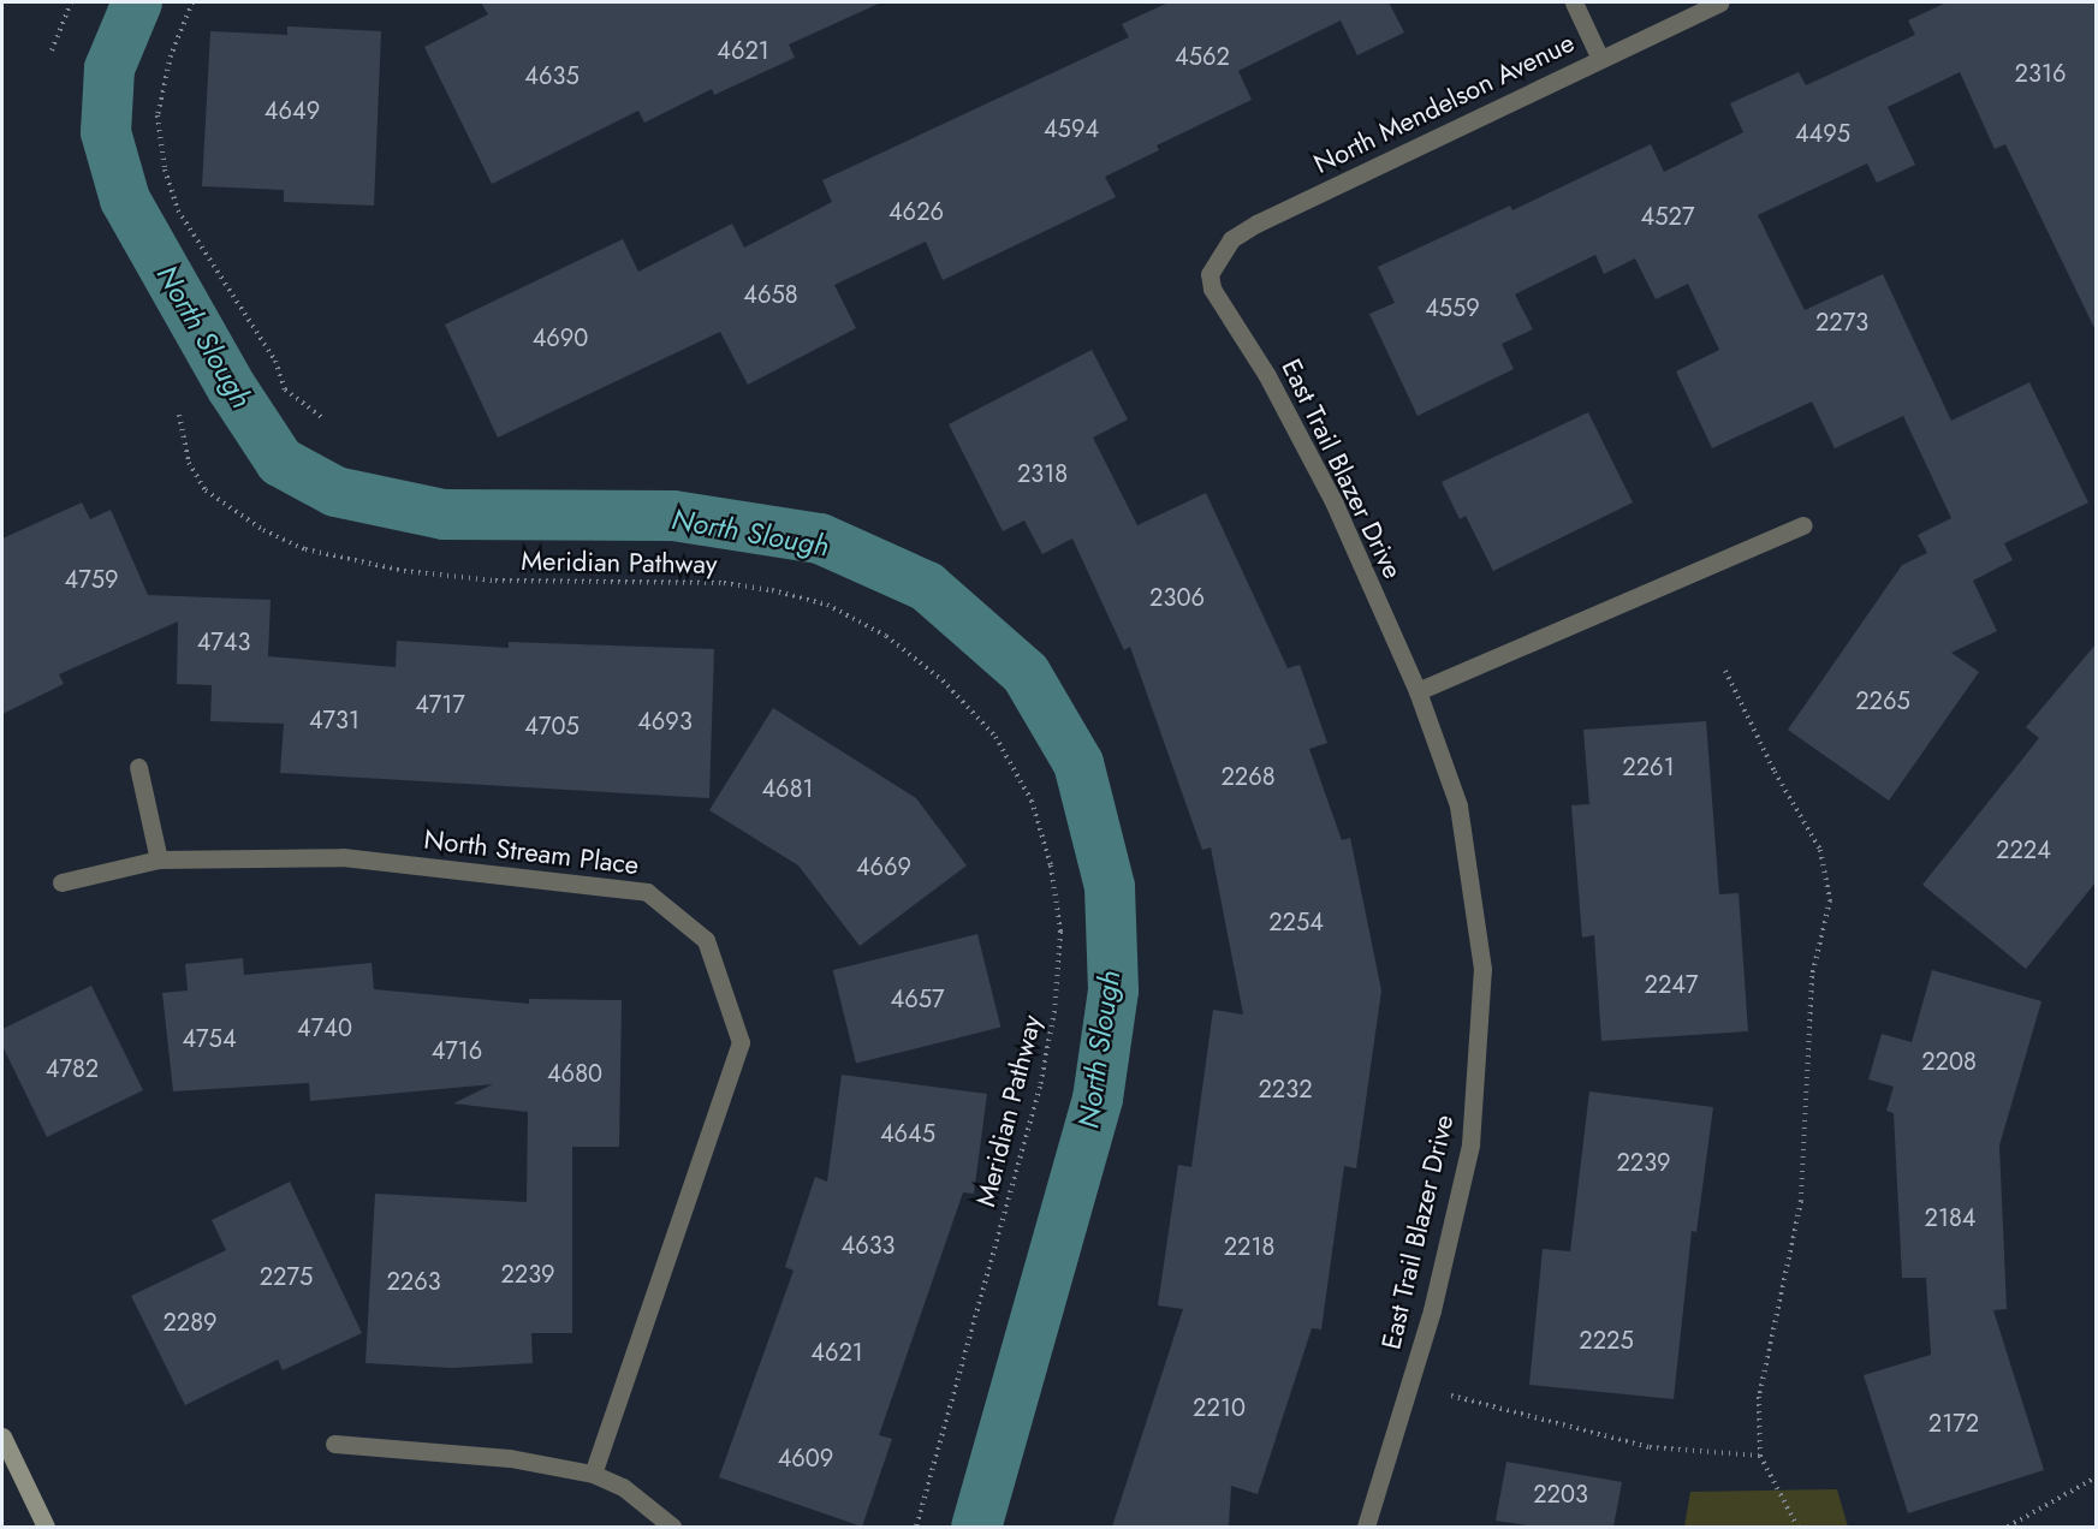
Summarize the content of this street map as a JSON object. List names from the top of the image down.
{
  "streets": {
    "street": ["North Mendelson Avenue", "East Trail Blazer Drive", "North Stream Place"],
    "path": ["Meridian Pathway"]
  },
  "crossings": [
    ["North Mendelson Avenue", "East Trail Blazer Drive"]
  ],
  "water": ["North Slough"],
  "house_numbers": [
    "4621",
    "4562",
    "2316",
    "4635",
    "4649",
    "4594",
    "4495",
    "4626",
    "4527",
    "4658",
    "4559",
    "2273",
    "4690",
    "2318",
    "4759",
    "2306",
    "4743",
    "2265",
    "4717",
    "4731",
    "4693",
    "4705",
    "2261",
    "2268",
    "4681",
    "2224",
    "4669",
    "2254",
    "2247",
    "4657",
    "4740",
    "4754",
    "4716",
    "2208",
    "4782",
    "4680",
    "2232",
    "4645",
    "2239",
    "2184",
    "4633",
    "2218",
    "2239",
    "2275",
    "2263",
    "2289",
    "2225",
    "4621",
    "2210",
    "2172",
    "4609",
    "2203"
  ]
}
